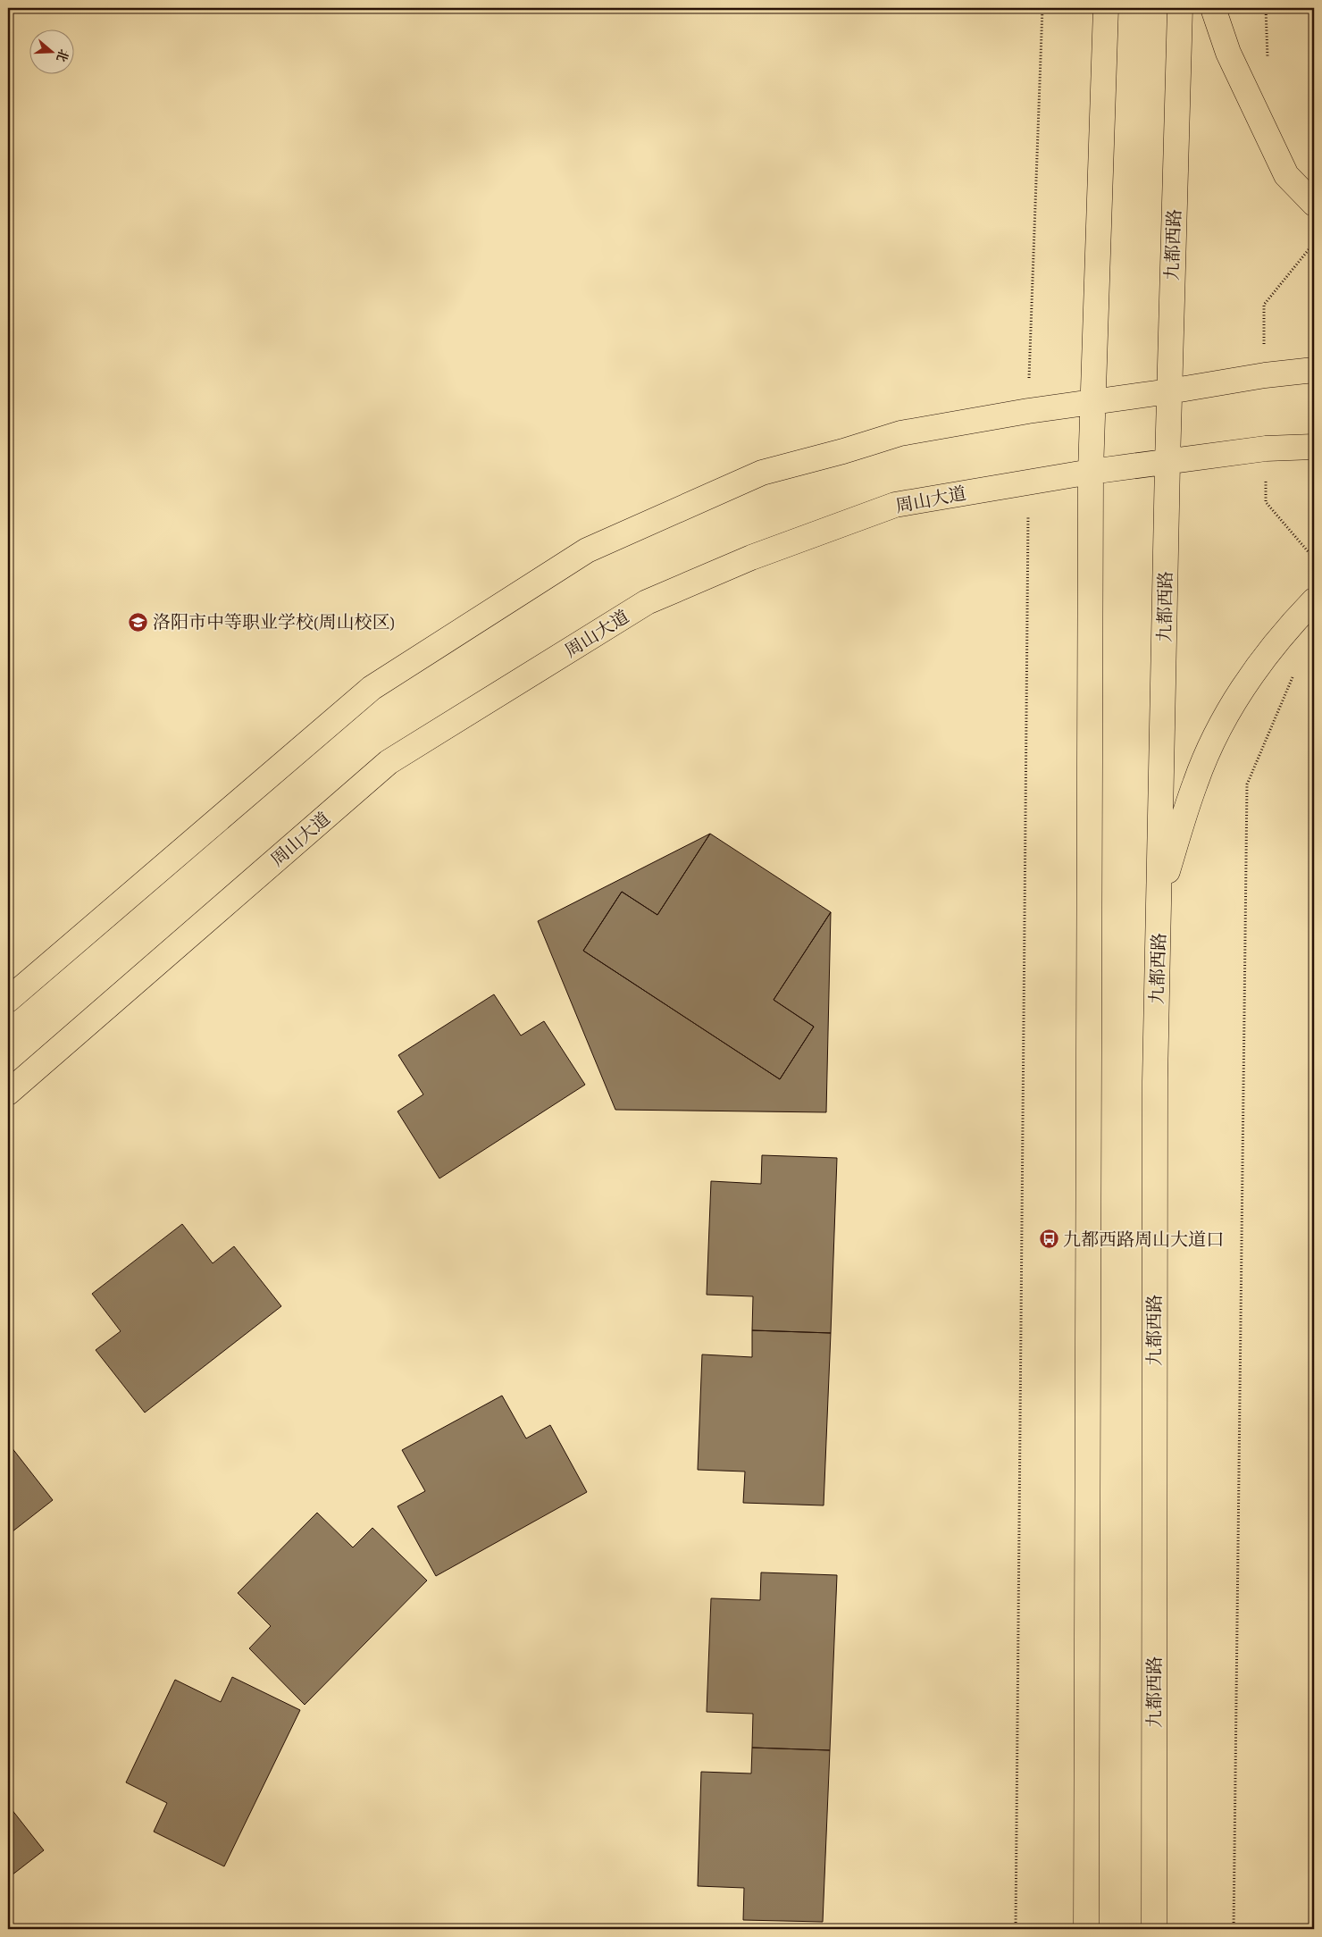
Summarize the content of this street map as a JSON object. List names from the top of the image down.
{
  "streets": {
    "main road": ["九都西路", "周山大道"]
  },
  "crossings": [
    ["九都西路", "周山大道"]
  ],
  "places": {
    "school or university": ["洛阳市中等职业学校(周山校区)"],
    "bus stop": ["九都西路周山大道口"]
  },
  "north": "right"
}
